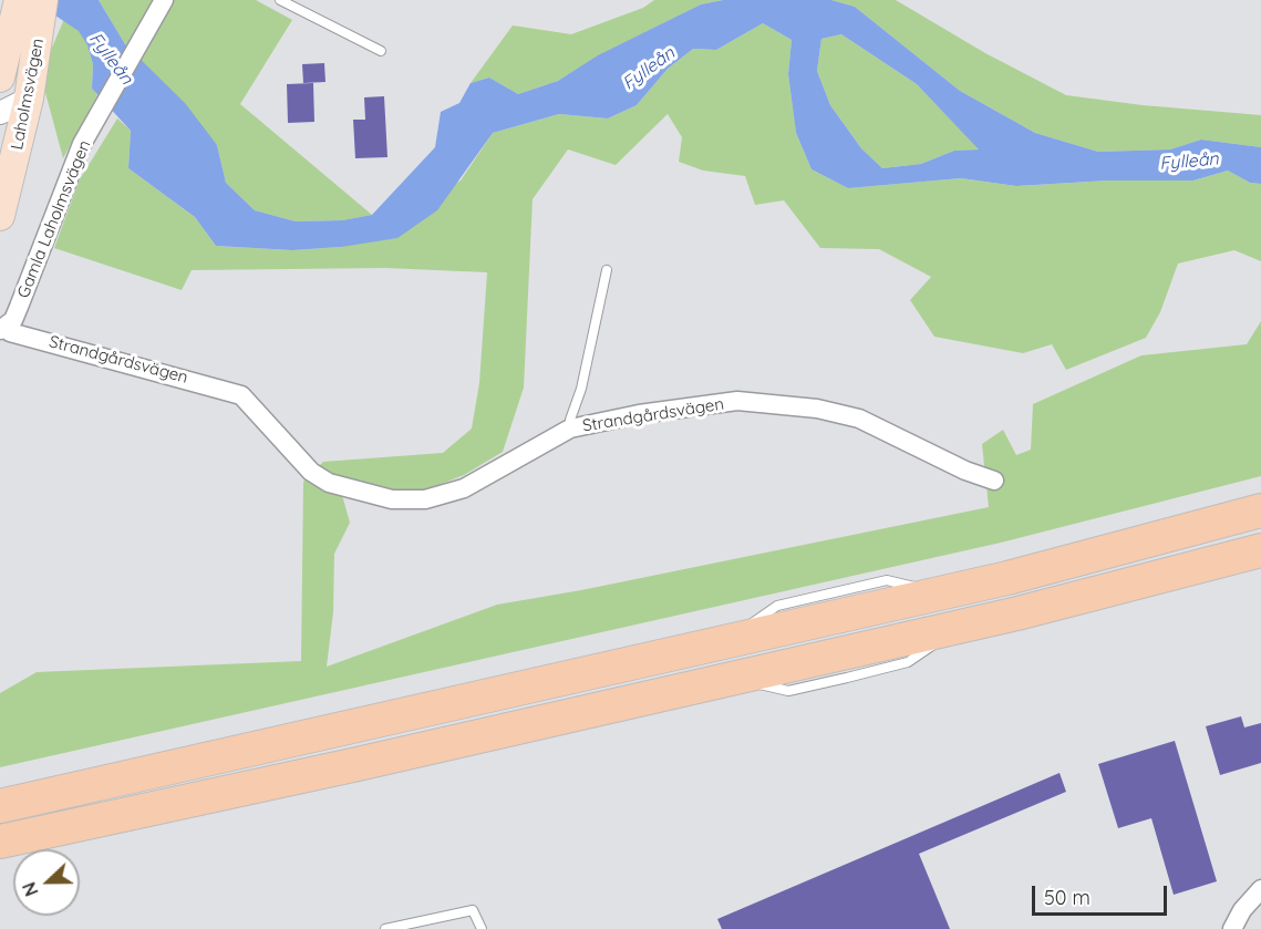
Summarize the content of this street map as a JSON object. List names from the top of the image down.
{
  "streets": {
    "main road": ["Laholmsvägen"],
    "street": ["Gamla Laholmsvägen", "Strandgårdsvägen"]
  },
  "crossings": [
    ["Gamla Laholmsvägen", "Strandgårdsvägen"]
  ],
  "water": ["Fylleån"],
  "scale_bar": "50 m",
  "north": "left"
}
